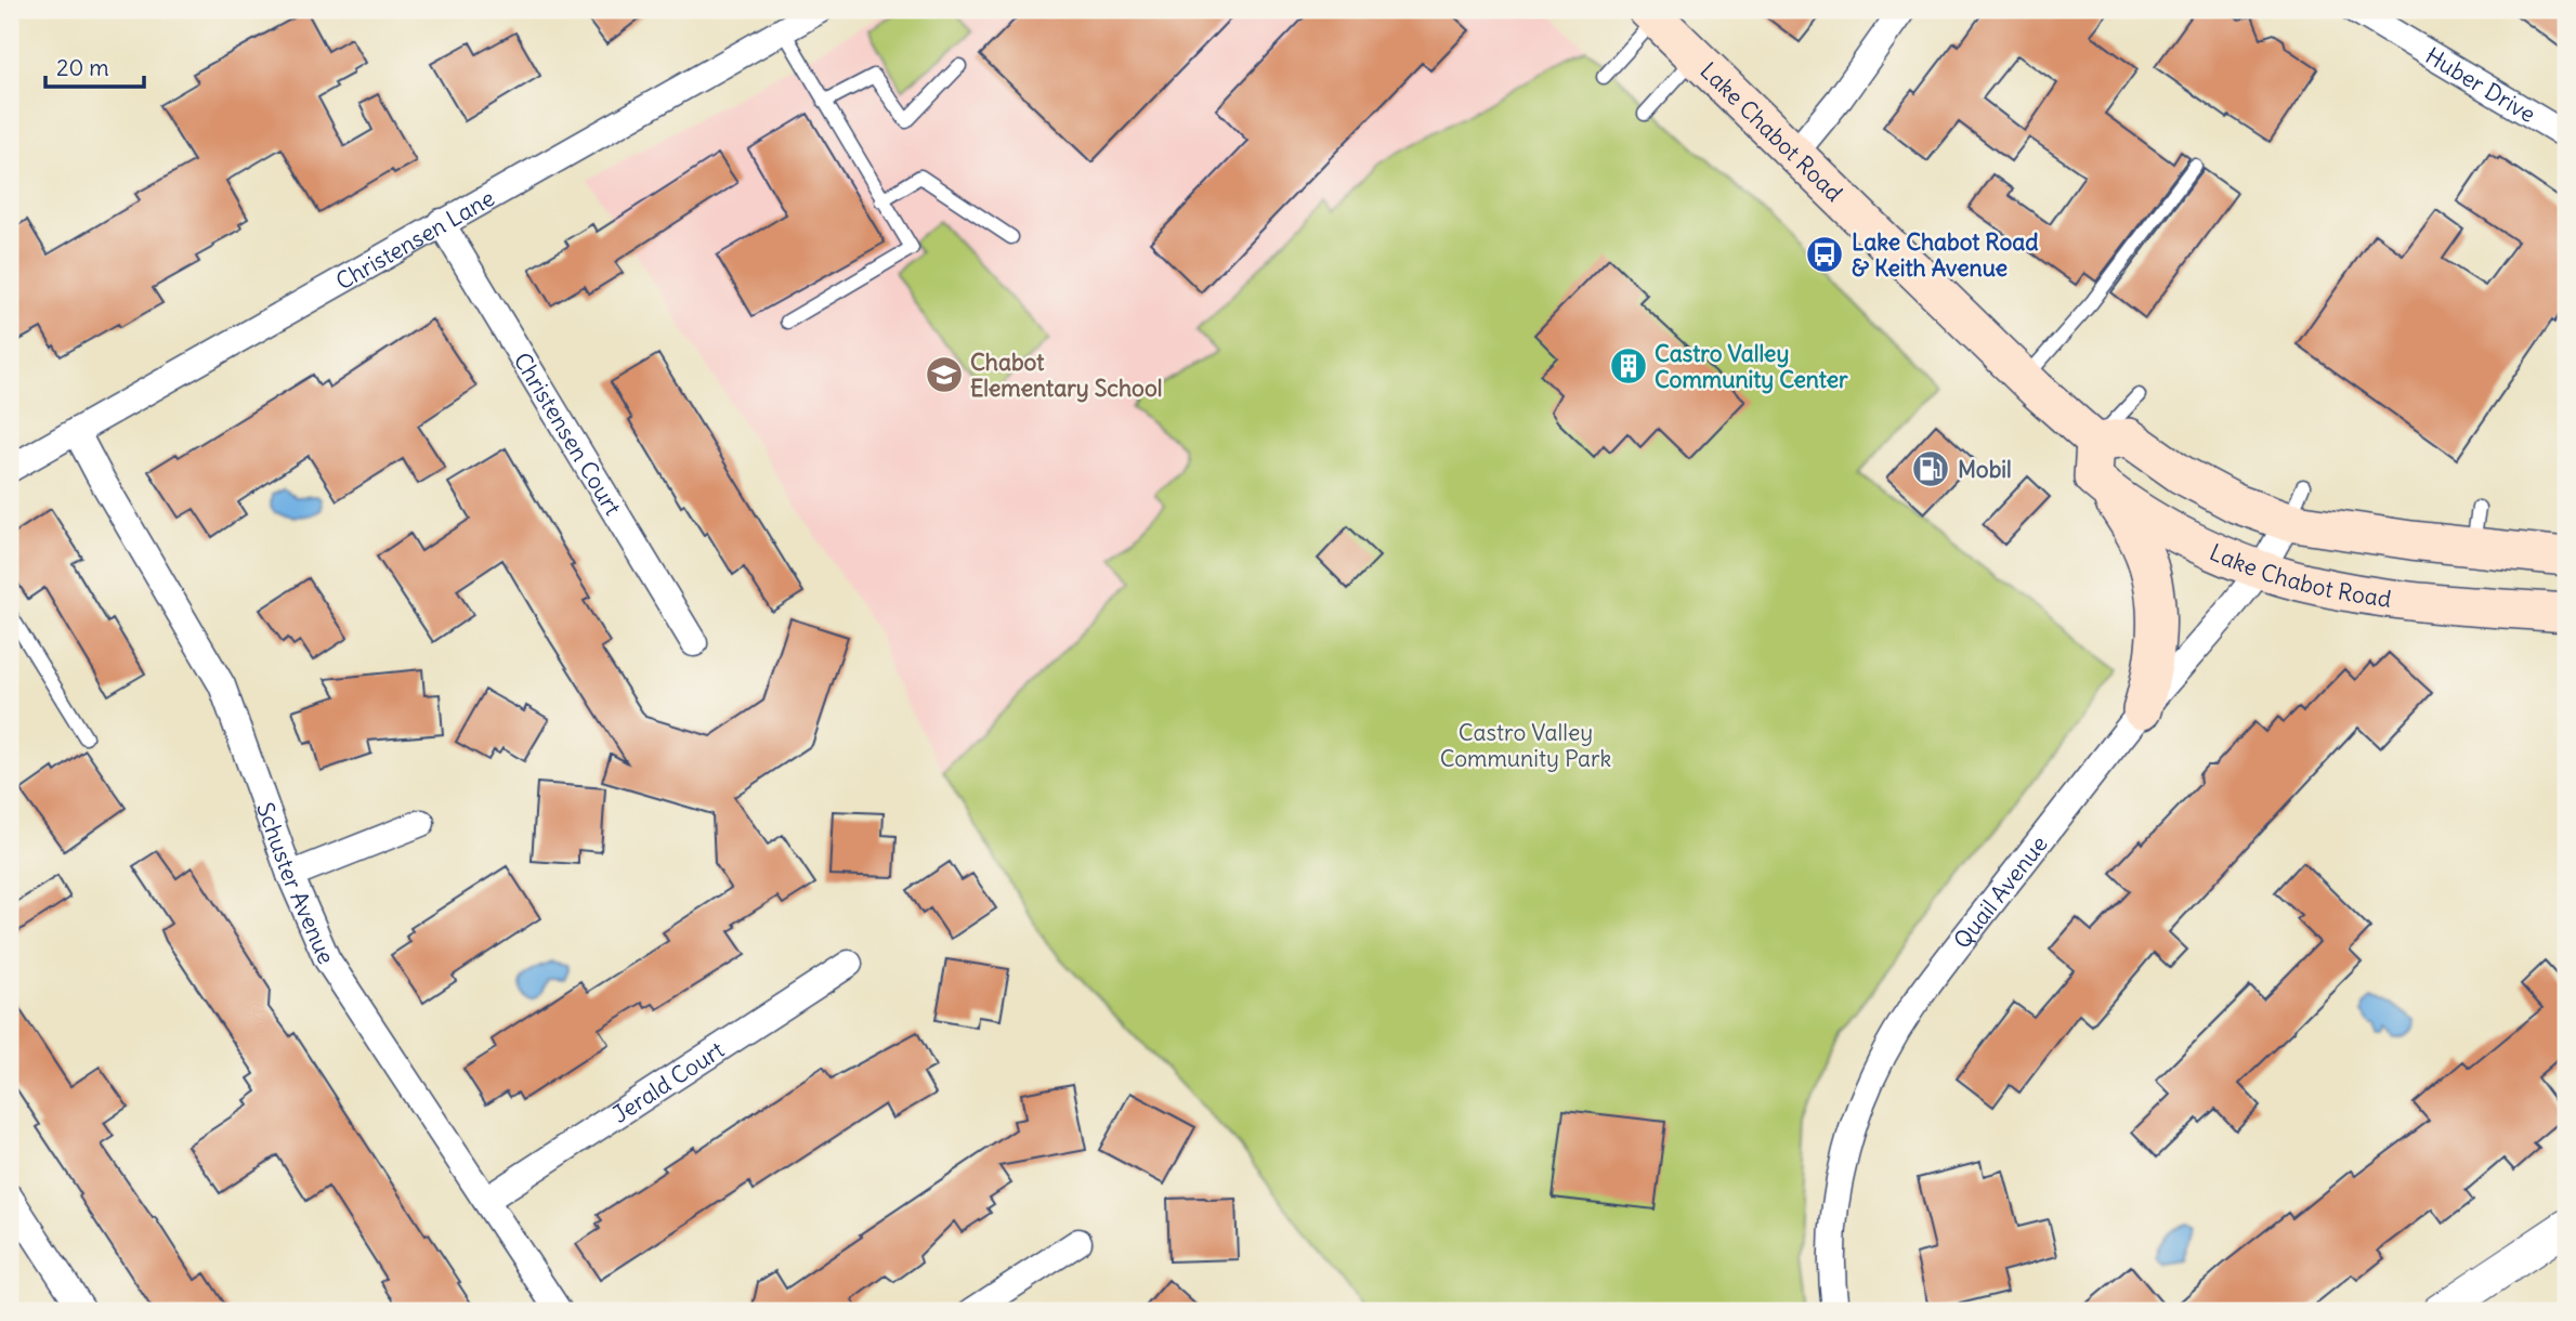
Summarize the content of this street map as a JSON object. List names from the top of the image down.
{
  "streets": {
    "main road": ["Lake Chabot Road"],
    "street": [
      "Huber Drive",
      "Christensen Lane",
      "Christensen Court",
      "Schuster Avenue",
      "Quail Avenue",
      "Jerald Court"
    ]
  },
  "crossings": [
    ["Lake Chabot Road", "Quail Avenue"],
    ["Christensen Lane", "Christensen Court"],
    ["Christensen Lane", "Schuster Avenue"],
    ["Schuster Avenue", "Jerald Court"]
  ],
  "parks": ["Castro Valley Community Park"],
  "places": {
    "bus stop": ["Lake Chabot Road & Keith Avenue"],
    "building": ["Castro Valley Community Center"],
    "school or university": ["Chabot Elementary School"],
    "fuel station": ["Mobil"]
  },
  "scale_bar": "20 m"
}
